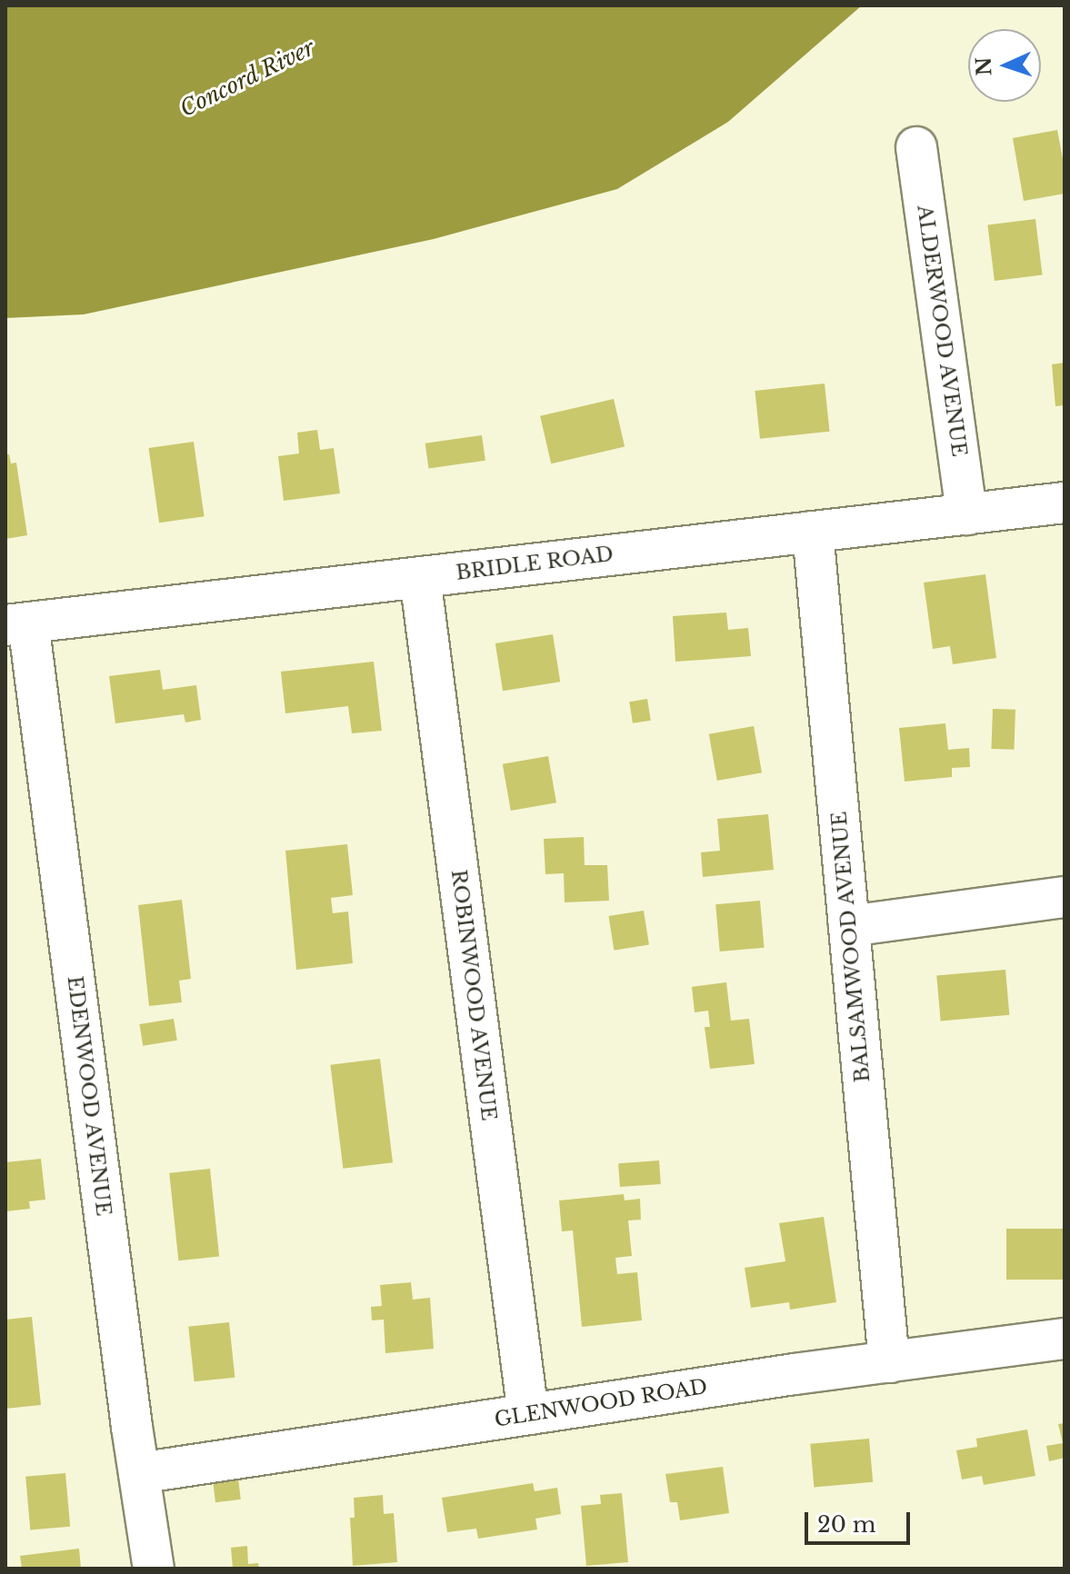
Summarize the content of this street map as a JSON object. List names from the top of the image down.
{
  "streets": {
    "street": [
      "ALDERWOOD AVENUE",
      "BRIDLE ROAD",
      "BALSAMWOOD AVENUE",
      "ROBINWOOD AVENUE",
      "EDENWOOD AVENUE",
      "GLENWOOD ROAD"
    ]
  },
  "crossings": [
    ["ALDERWOOD AVENUE", "BRIDLE ROAD"],
    ["BRIDLE ROAD", "BALSAMWOOD AVENUE"],
    ["BRIDLE ROAD", "ROBINWOOD AVENUE"],
    ["BRIDLE ROAD", "EDENWOOD AVENUE"],
    ["BALSAMWOOD AVENUE", "GLENWOOD ROAD"],
    ["ROBINWOOD AVENUE", "GLENWOOD ROAD"],
    ["EDENWOOD AVENUE", "GLENWOOD ROAD"]
  ],
  "water": ["Concord River"],
  "scale_bar": "20 m",
  "north": "left"
}
